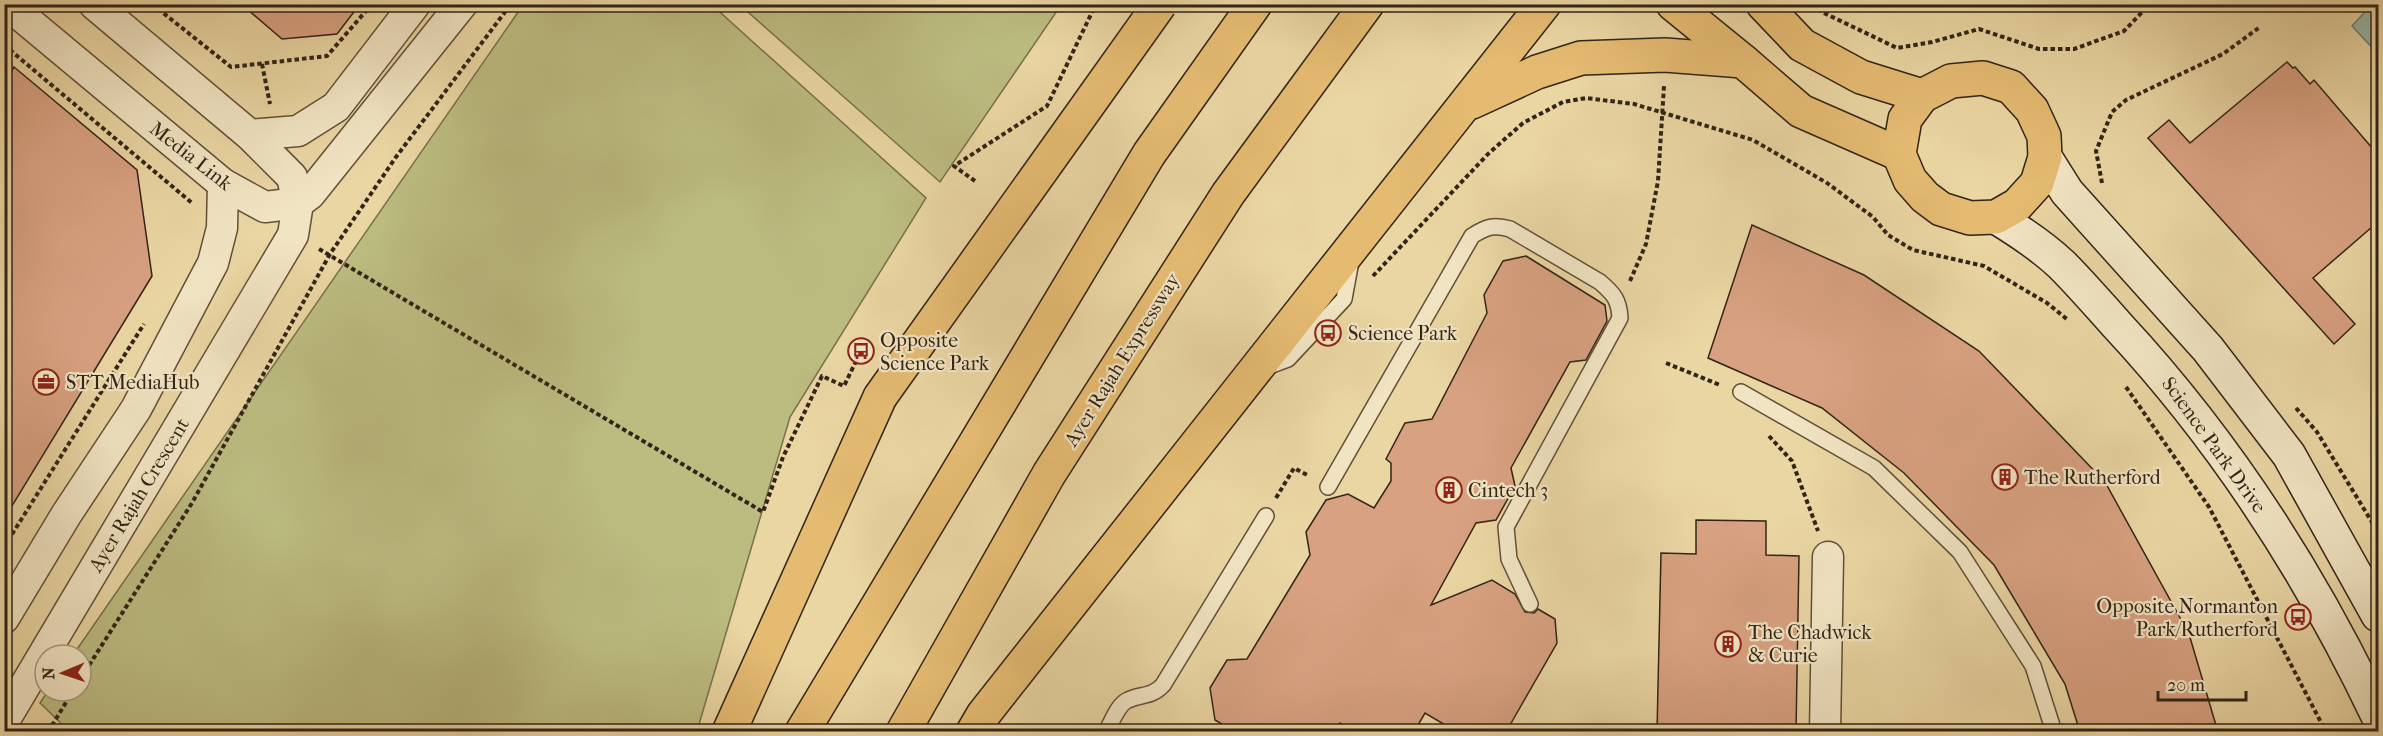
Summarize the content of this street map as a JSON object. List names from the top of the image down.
{
  "streets": {
    "highway": ["Ayer Rajah Expressway"],
    "main road": ["Science Park Drive"],
    "street": ["Media Link", "Ayer Rajah Crescent"]
  },
  "crossings": [
    ["Media Link", "Ayer Rajah Crescent"]
  ],
  "places": {
    "bus stop": ["Science Park", "Opposite Science Park", "Opposite Normanton Park/Rutherford"],
    "office": ["STT MediaHub"],
    "building": ["The Rutherford", "Cintech 3", "The Chadwick & Curie"]
  },
  "scale_bar": "20 m",
  "north": "left"
}
